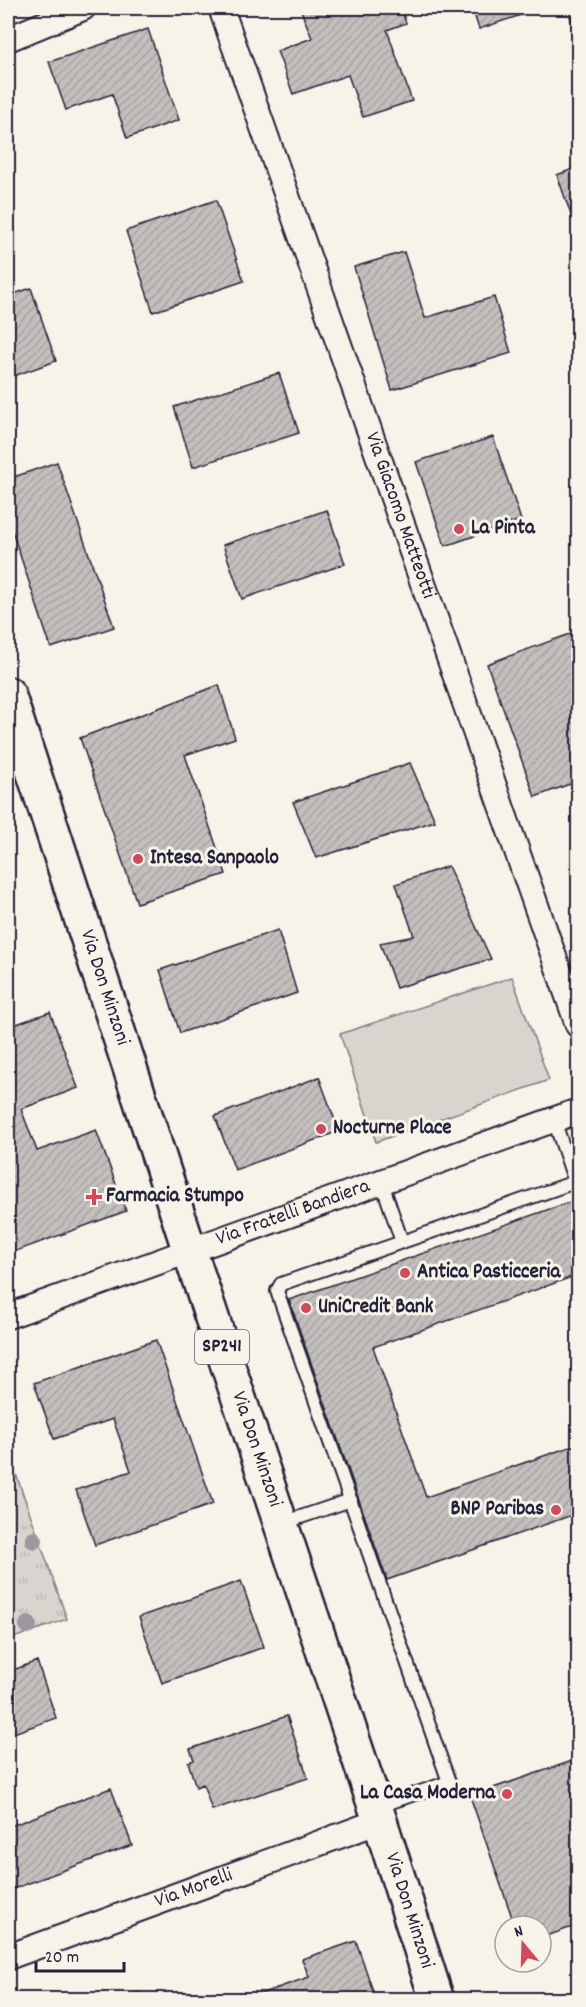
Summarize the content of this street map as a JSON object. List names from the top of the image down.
{
  "streets": {
    "main road": ["Via Don Minzoni", "SP241"],
    "street": ["Via Giacomo Matteotti", "Via Fratelli Bandiera", "Via Morelli"]
  },
  "crossings": [
    ["Via Don Minzoni", "Via Fratelli Bandiera"],
    ["Via Don Minzoni", "Via Morelli"]
  ],
  "places": {
    "other": [
      "La Pinta",
      "Intesa Sanpaolo",
      "Nocturne Place",
      "Antica Pasticceria",
      "UniCredit Bank",
      "BNP Paribas",
      "La Casa Moderna"
    ],
    "health": ["Farmacia Stumpo"]
  },
  "scale_bar": "20 m",
  "north": "top"
}
